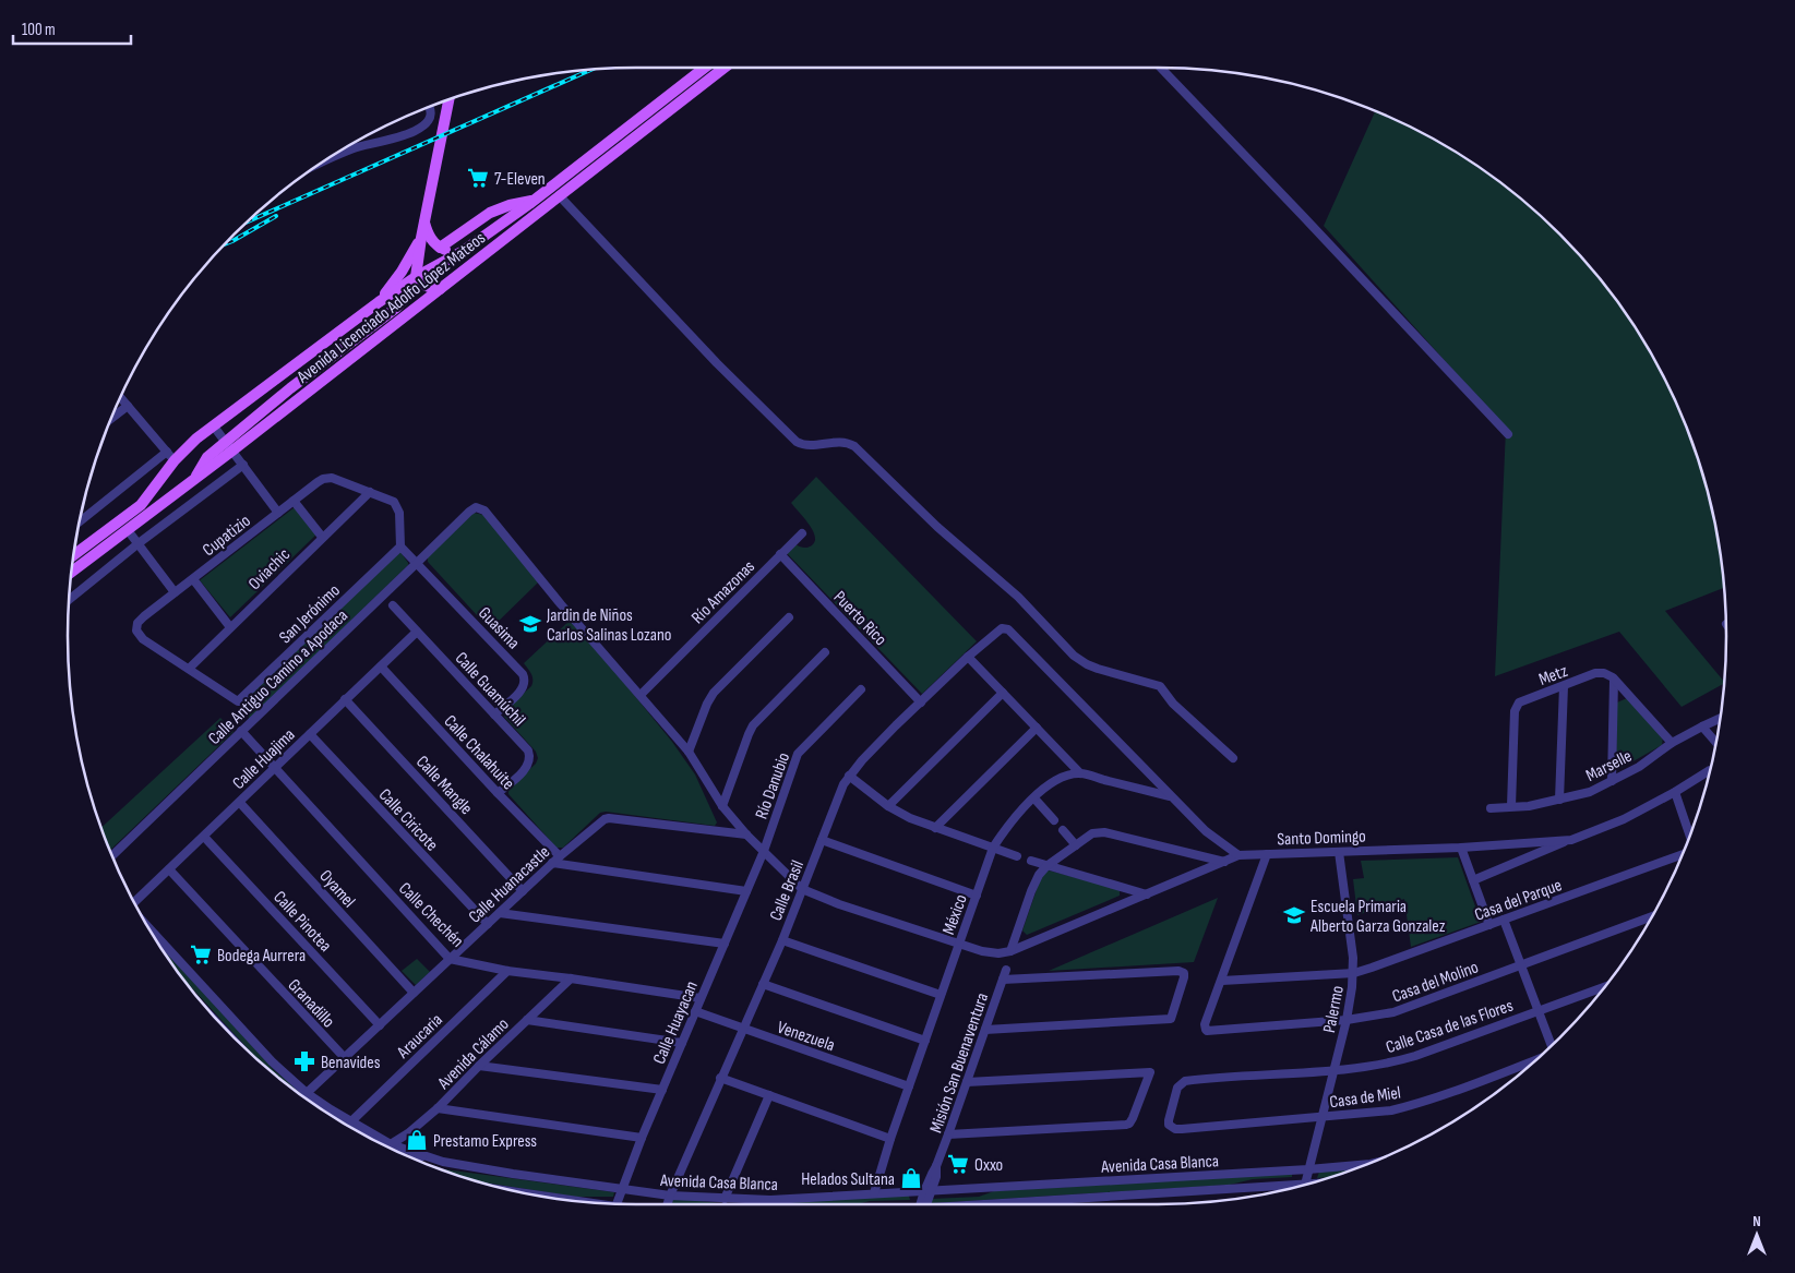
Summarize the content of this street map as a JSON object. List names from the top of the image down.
{
  "streets": {
    "main road": ["Avenida Licenciado Adolfo López Mateos"],
    "street": [
      "Cupatizio",
      "Oviachic",
      "Río Amazonas",
      "San Jerónimo",
      "Puerto Rico",
      "Guasima",
      "Metz",
      "Calle Antiguo Camino a Apodaca",
      "Calle Guamúchil",
      "Calle Chalahuite",
      "Calle Huajima",
      "Marselle",
      "Calle Mangle",
      "Río Danubio",
      "Calle Ciricote",
      "Santo Domingo",
      "Calle Huanacastle",
      "Oyamel",
      "Calle Brasil",
      "Casa del Parque",
      "Calle Chechén",
      "México",
      "Calle Pinotea",
      "Casa del Molino",
      "Granadillo",
      "Palermo",
      "Calle Huayacan",
      "Calle Casa de las Flores",
      "Araucaria",
      "Venezuela",
      "Avenida Cálamo",
      "Misión San Buenaventura",
      "Casa de Miel",
      "Avenida Casa Blanca"
    ]
  },
  "crossings": [
    ["Cupatizio", "Oviachic"],
    ["Cupatizio", "San Jerónimo"],
    ["Río Amazonas", "Puerto Rico"],
    ["Río Amazonas", "Calle Antiguo Camino a Apodaca"],
    ["Puerto Rico", "Calle Brasil"],
    ["Guasima", "Calle Antiguo Camino a Apodaca"],
    ["Guasima", "Calle Guamúchil"],
    ["Metz", "Marselle"],
    ["Calle Antiguo Camino a Apodaca", "Calle Chechén"],
    ["Calle Guamúchil", "Calle Chalahuite"],
    ["Calle Guamúchil", "Calle Huajima"],
    ["Calle Chalahuite", "Calle Huajima"],
    ["Calle Chalahuite", "Calle Huanacastle"],
    ["Calle Huajima", "Calle Mangle"],
    ["Calle Huajima", "Calle Ciricote"],
    ["Calle Huajima", "Oyamel"],
    ["Calle Huajima", "Calle Chechén"],
    ["Calle Huajima", "Calle Pinotea"],
    ["Calle Huajima", "Granadillo"],
    ["Calle Mangle", "Calle Huanacastle"],
    ["Río Danubio", "Calle Huayacan"],
    ["Calle Ciricote", "Calle Huanacastle"],
    ["Santo Domingo", "Palermo"],
    ["Calle Huanacastle", "Oyamel"],
    ["Calle Huanacastle", "Calle Chechén"],
    ["Calle Huanacastle", "Calle Pinotea"],
    ["Calle Huanacastle", "Granadillo"],
    ["Calle Huanacastle", "Avenida Casa Blanca"],
    ["Calle Brasil", "Venezuela"],
    ["Calle Brasil", "Avenida Casa Blanca"],
    ["Casa del Parque", "Casa del Molino"],
    ["Casa del Parque", "Palermo"],
    ["Calle Chechén", "Calle Huayacan"],
    ["Calle Chechén", "Araucaria"],
    ["Calle Chechén", "Avenida Cálamo"],
    ["México", "Venezuela"],
    ["México", "Avenida Casa Blanca"],
    ["Casa del Molino", "Palermo"],
    ["Palermo", "Calle Casa de las Flores"],
    ["Palermo", "Casa de Miel"],
    ["Palermo", "Avenida Casa Blanca"],
    ["Calle Huayacan", "Venezuela"],
    ["Calle Huayacan", "Avenida Casa Blanca"],
    ["Calle Casa de las Flores", "Casa de Miel"],
    ["Araucaria", "Avenida Casa Blanca"],
    ["Avenida Cálamo", "Avenida Casa Blanca"],
    ["Misión San Buenaventura", "Avenida Casa Blanca"]
  ],
  "places": {
    "supermarket": ["7-Eleven", "Bodega Aurrera", "Oxxo"],
    "school or university": ["Jardin de Niños Carlos Salinas Lozano", "Escuela Primaria Alberto Garza Gonzalez"],
    "pharmacy": ["Benavides"],
    "shop": ["Prestamo Express", "Helados Sultana"]
  },
  "scale_bar": "100 m",
  "north": "top"
}
